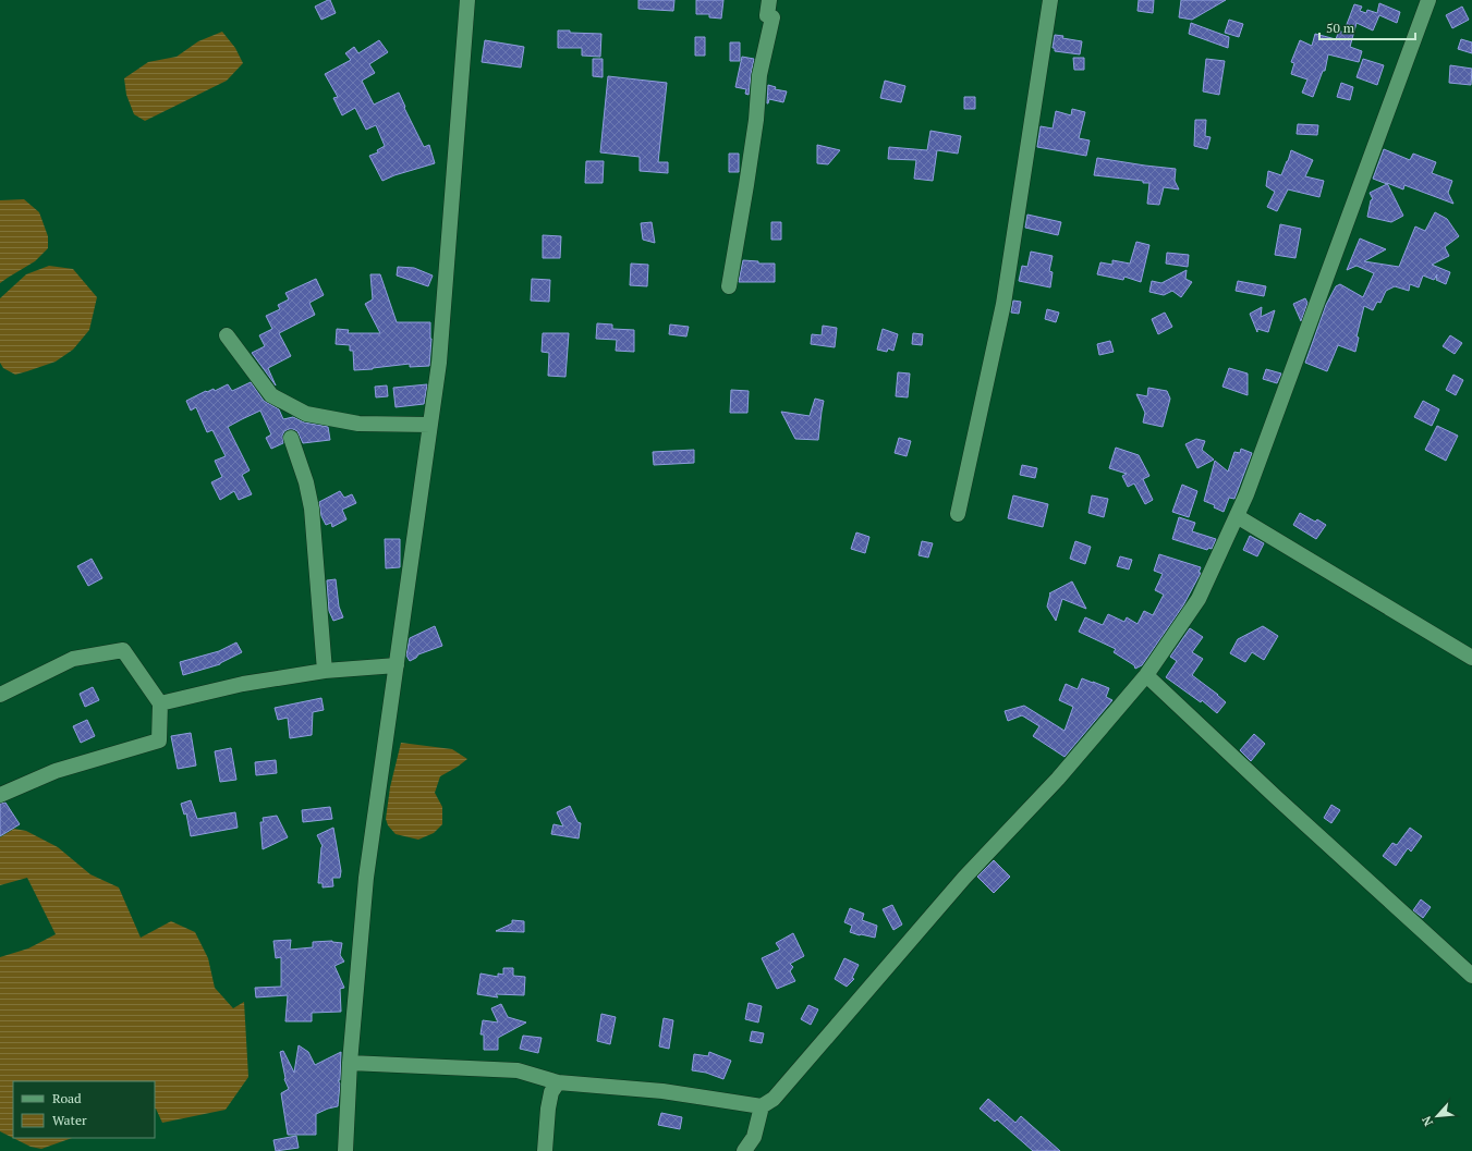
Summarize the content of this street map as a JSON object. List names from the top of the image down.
{
  "legend": ["Road", "Water"],
  "scale_bar": "50 m",
  "north": "bottom left"
}
